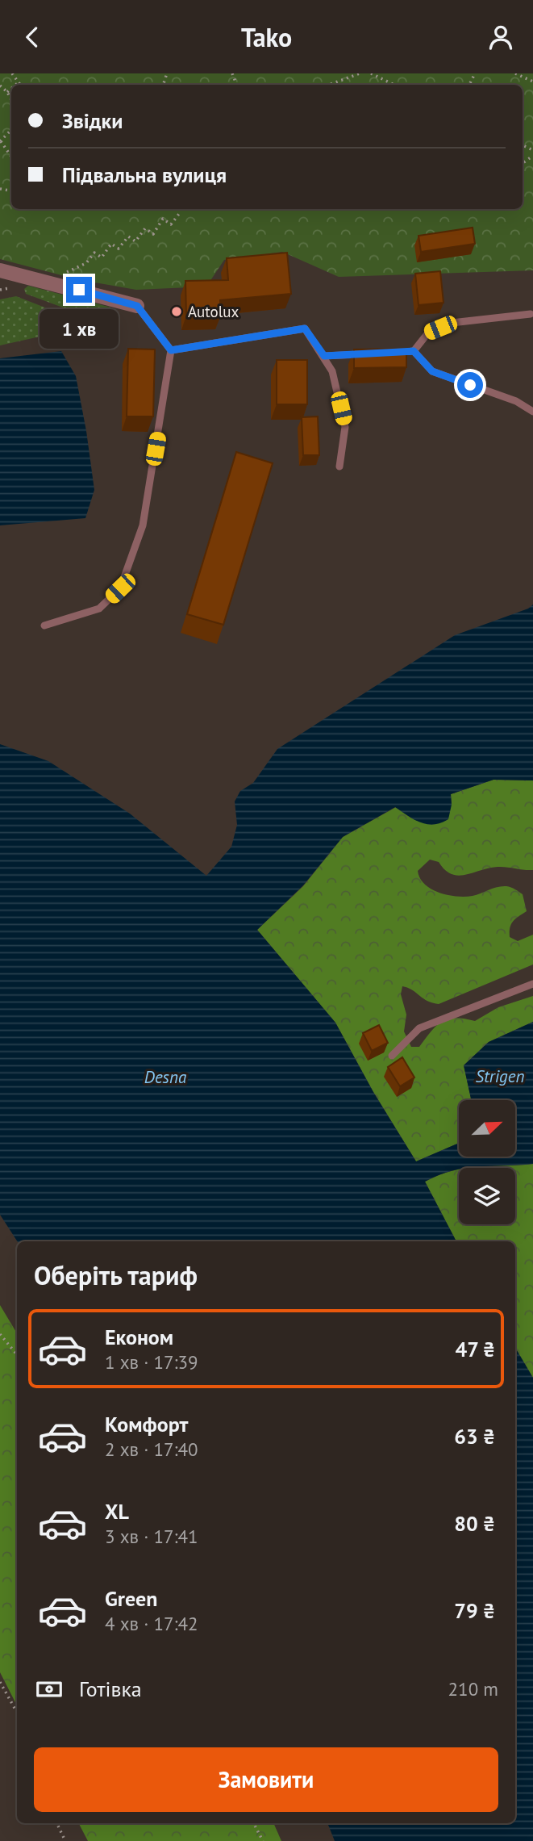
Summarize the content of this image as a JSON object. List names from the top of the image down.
{
  "water": ["Strigen", "Desna"],
  "places": ["Autolux"],
  "north": "top right",
  "page": {
    "header": "Tako",
    "banner": ["Звідки", "Підвальна вулиця"],
    "bubble": "1 хв",
    "heading": "Оберіть тариф",
    "list": [
      {
        "name": "Економ",
        "note": "1 хв · 17:39",
        "value": "47 ₴"
      },
      {
        "name": "Комфорт",
        "note": "2 хв · 17:40",
        "value": "63 ₴"
      },
      {
        "name": "XL",
        "note": "3 хв · 17:41",
        "value": "80 ₴"
      },
      {
        "name": "Green",
        "note": "4 хв · 17:42",
        "value": "79 ₴"
      }
    ],
    "pay": ["Готівка", "210 m"],
    "buttons": "Замовити"
  }
}
